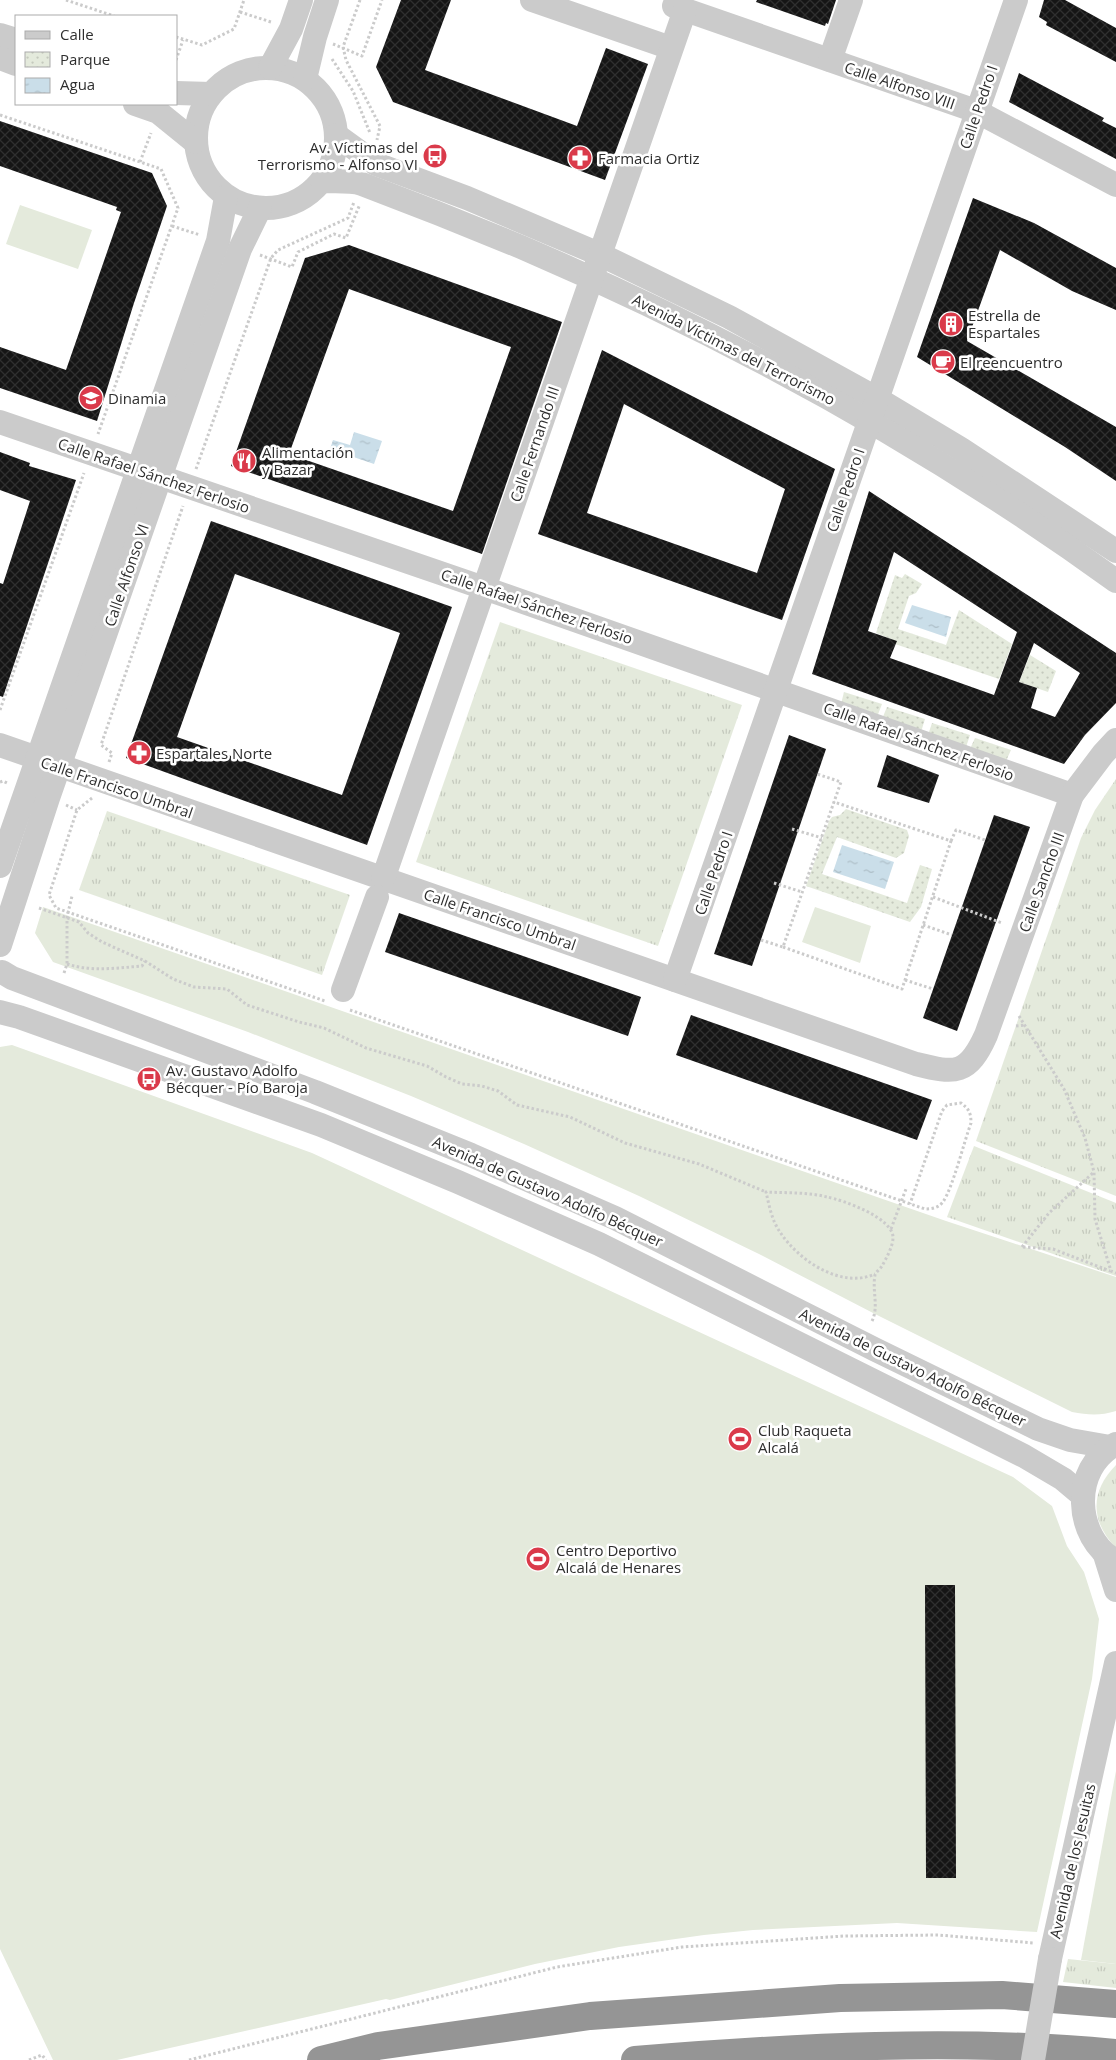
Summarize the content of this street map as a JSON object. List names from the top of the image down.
{
  "streets": {
    "street": [
      "Calle Alfonso VIII",
      "Calle Pedro I",
      "Avenida Víctimas del Terrorismo",
      "Calle Fernando III",
      "Calle Rafael Sánchez Ferlosio",
      "Calle Alfonso VI",
      "Calle Francisco Umbral",
      "Calle Sancho III",
      "Avenida de Gustavo Adolfo Bécquer",
      "Avenida de los Jesuitas"
    ]
  },
  "crossings": [
    ["Calle Alfonso VIII", "Calle Pedro I"],
    ["Calle Alfonso VIII", "Calle Fernando III"],
    ["Calle Pedro I", "Avenida Víctimas del Terrorismo"],
    ["Calle Pedro I", "Calle Rafael Sánchez Ferlosio"],
    ["Calle Pedro I", "Calle Francisco Umbral"],
    ["Avenida Víctimas del Terrorismo", "Calle Fernando III"],
    ["Avenida Víctimas del Terrorismo", "Calle Alfonso VI"],
    ["Calle Fernando III", "Calle Rafael Sánchez Ferlosio"],
    ["Calle Fernando III", "Calle Francisco Umbral"],
    ["Calle Rafael Sánchez Ferlosio", "Calle Alfonso VI"],
    ["Calle Rafael Sánchez Ferlosio", "Calle Sancho III"],
    ["Calle Alfonso VI", "Calle Francisco Umbral"],
    ["Calle Francisco Umbral", "Calle Sancho III"]
  ],
  "places": {
    "bus stop": ["Av. Víctimas del Terrorismo - Alfonso VI", "Av. Gustavo Adolfo Bécquer - Pío Baroja"],
    "pharmacy": ["Farmacia Ortiz", "Espartales Norte"],
    "building": ["Estrella de Espartales"],
    "cafe": ["El reencuentro"],
    "school or university": ["Dinamia"],
    "restaurant": ["Alimentación y Bazar"],
    "sports": ["Club Raqueta Alcalá", "Centro Deportivo Alcalá de Henares"]
  },
  "legend": ["Calle", "Parque", "Agua"]
}
